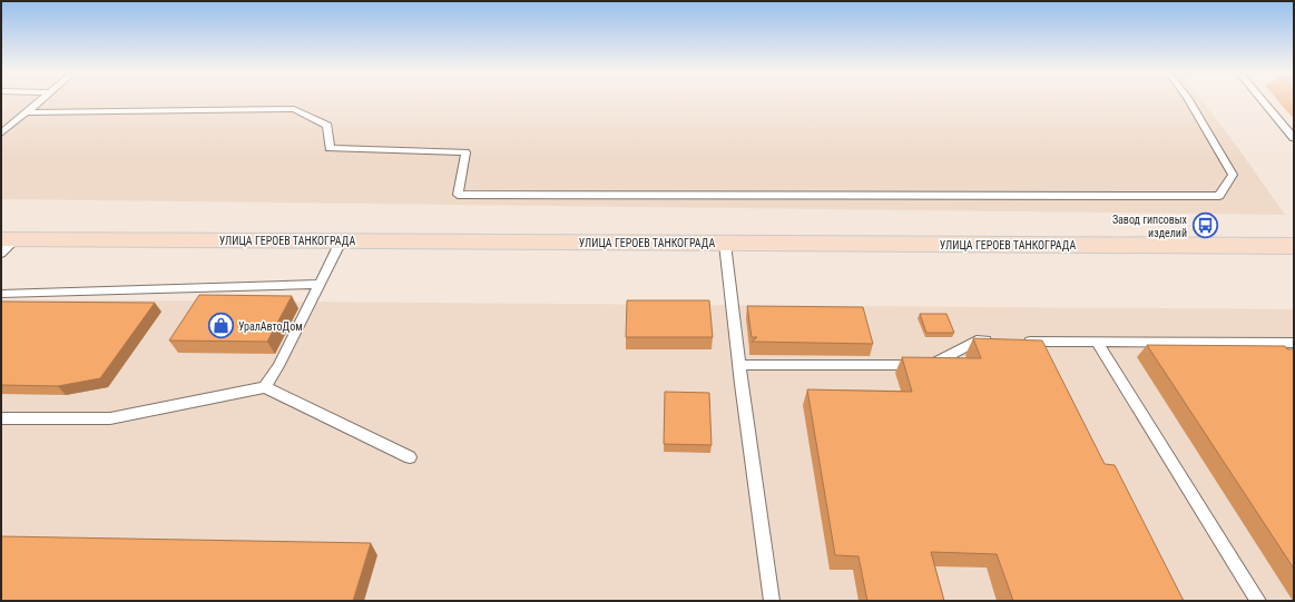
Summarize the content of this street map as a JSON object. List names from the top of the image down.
{
  "streets": {
    "main road": ["УЛИЦА ГЕРОЕВ ТАНКОГРАДА"]
  },
  "places": {
    "bus stop": ["Завод гипсовых изделий"],
    "shop": ["УралАвтоДом"]
  }
}
